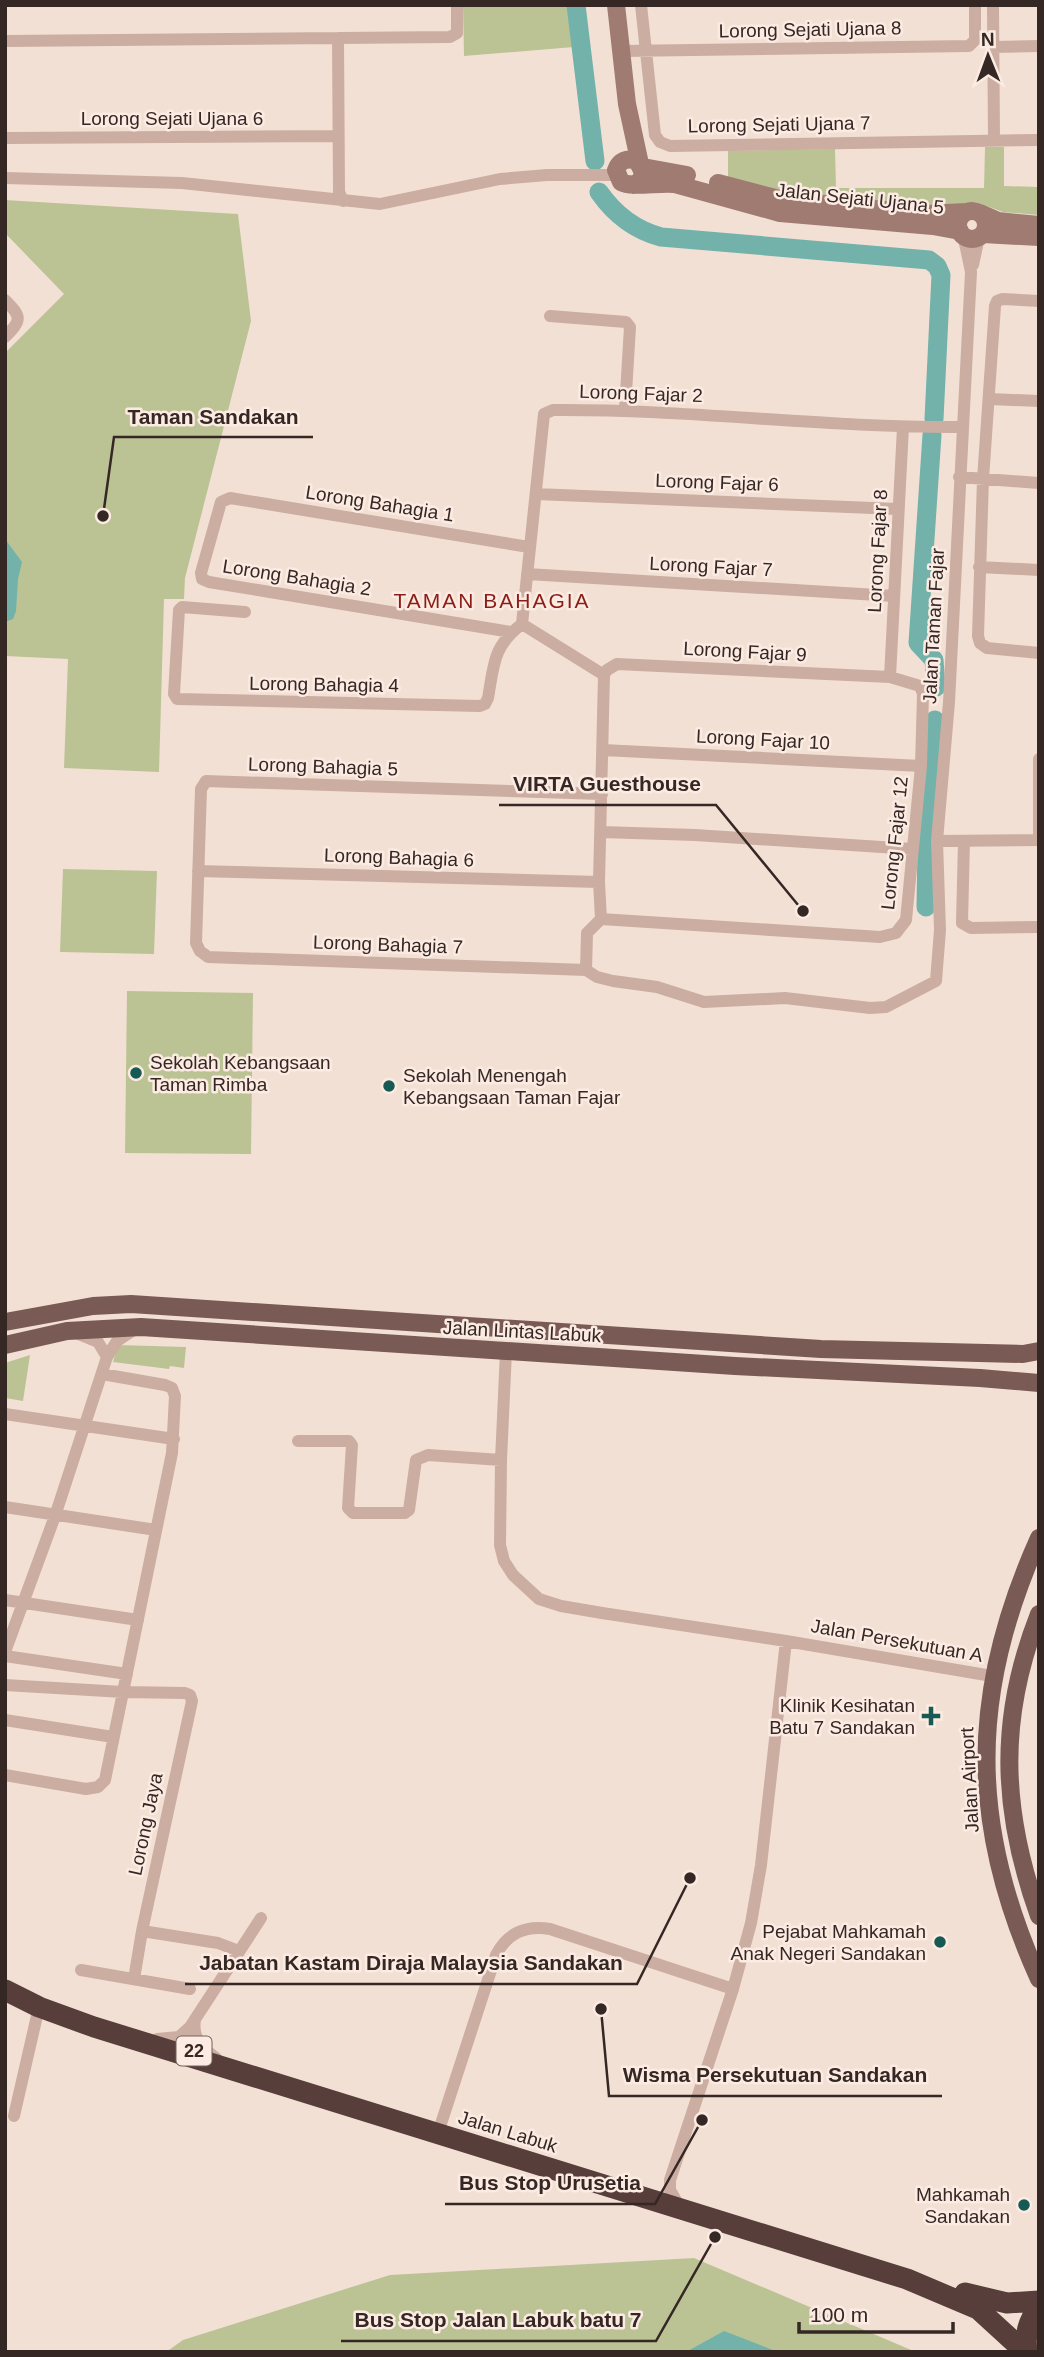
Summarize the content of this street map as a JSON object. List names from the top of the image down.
{
  "streets": {
    "highway": ["22", "Jalan Labuk"],
    "main road": ["Jalan Lintas Labuk", "Jalan Airport"],
    "street": [
      "Lorong Sejati Ujana 8",
      "Lorong Sejati Ujana 6",
      "Lorong Sejati Ujana 7",
      "Jalan Sejati Ujana 5",
      "Lorong Fajar 2",
      "Lorong Fajar 6",
      "Lorong Bahagia 1",
      "Lorong Fajar 8",
      "Lorong Fajar 7",
      "Lorong Bahagia 2",
      "Jalan Taman Fajar",
      "Lorong Fajar 9",
      "Lorong Bahagia 4",
      "Lorong Fajar 10",
      "Lorong Bahagia 5",
      "Lorong Fajar 12",
      "Lorong Bahagia 6",
      "Lorong Bahagia 7",
      "Jalan Persekutuan A",
      "Lorong Jaya"
    ]
  },
  "crossings": [
    ["Lorong Sejati Ujana 8", "Lorong Sejati Ujana 7"],
    ["Jalan Sejati Ujana 5", "Jalan Taman Fajar"],
    ["Lorong Fajar 2", "Lorong Fajar 6"],
    ["Lorong Fajar 2", "Lorong Bahagia 1"],
    ["Lorong Fajar 2", "Lorong Fajar 8"],
    ["Lorong Fajar 2", "Lorong Fajar 7"],
    ["Lorong Fajar 2", "Jalan Taman Fajar"],
    ["Lorong Fajar 6", "Lorong Fajar 8"],
    ["Lorong Bahagia 1", "Lorong Bahagia 2"],
    ["Lorong Fajar 8", "Lorong Fajar 7"],
    ["Lorong Fajar 8", "Lorong Fajar 9"],
    ["Lorong Bahagia 2", "Lorong Bahagia 4"],
    ["Jalan Taman Fajar", "Lorong Bahagia 7"],
    ["Lorong Fajar 10", "Lorong Fajar 12"],
    ["Lorong Bahagia 5", "Lorong Bahagia 6"],
    ["Lorong Bahagia 5", "Lorong Bahagia 7"],
    ["Jalan Persekutuan A", "Jalan Airport"],
    ["Jalan Persekutuan A", "Jalan Labuk"],
    ["22", "Jalan Labuk"]
  ],
  "districts": ["TAMAN BAHAGIA"],
  "places": {
    "other": [
      "Taman Sandakan",
      "VIRTA Guesthouse",
      "Sekolah Kebangsaan Taman Rimba",
      "Sekolah Menengah Kebangsaan Taman Fajar",
      "Jabatan Kastam Diraja Malaysia Sandakan",
      "Pejabat Mahkamah Anak Negeri Sandakan",
      "Wisma Persekutuan Sandakan",
      "Bus Stop Urusetia",
      "Mahkamah Sandakan",
      "Bus Stop Jalan Labuk batu 7"
    ],
    "health": ["Klinik Kesihatan Batu 7 Sandakan"]
  },
  "scale_bar": "100 m",
  "north": "top"
}
